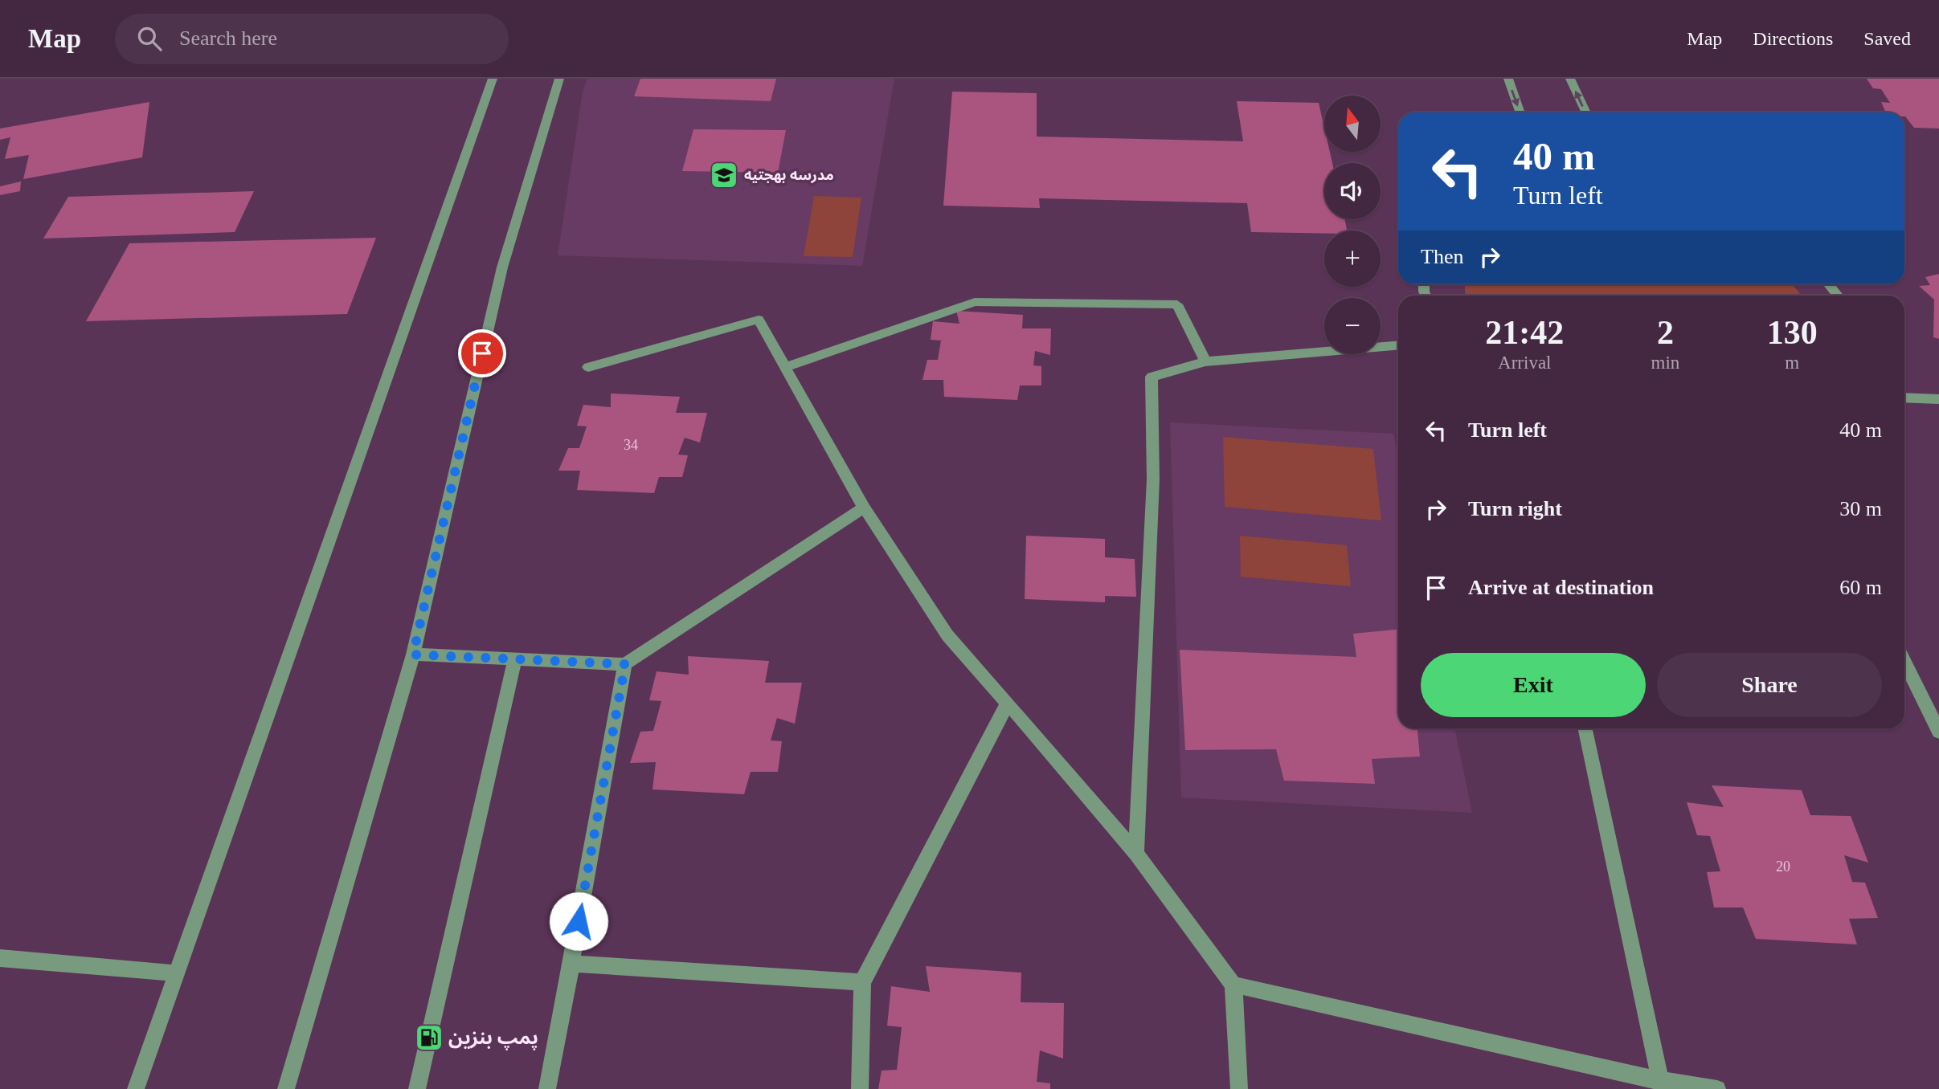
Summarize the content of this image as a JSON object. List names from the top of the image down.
{
  "places": {
    "school or university": ["مدرسه بهجتیه"],
    "fuel station": ["پمپ بنزین"]
  },
  "house_numbers": ["34", "20"],
  "north": "top",
  "page": {
    "header": "Map",
    "search": "Search here",
    "nav": ["Map", "Directions", "Saved"],
    "map_buttons": ["+", "−"],
    "turn": ["40 m", "Turn left"],
    "then": "Then",
    "eta": [
      "21:42",
      "Arrival",
      "2",
      "min",
      "130",
      "m"
    ],
    "list": [
      {
        "name": "Turn left",
        "value": "40 m"
      },
      {
        "name": "Turn right",
        "value": "30 m"
      },
      {
        "name": "Arrive at destination",
        "value": "60 m"
      }
    ],
    "buttons": ["Exit", "Share"]
  }
}
